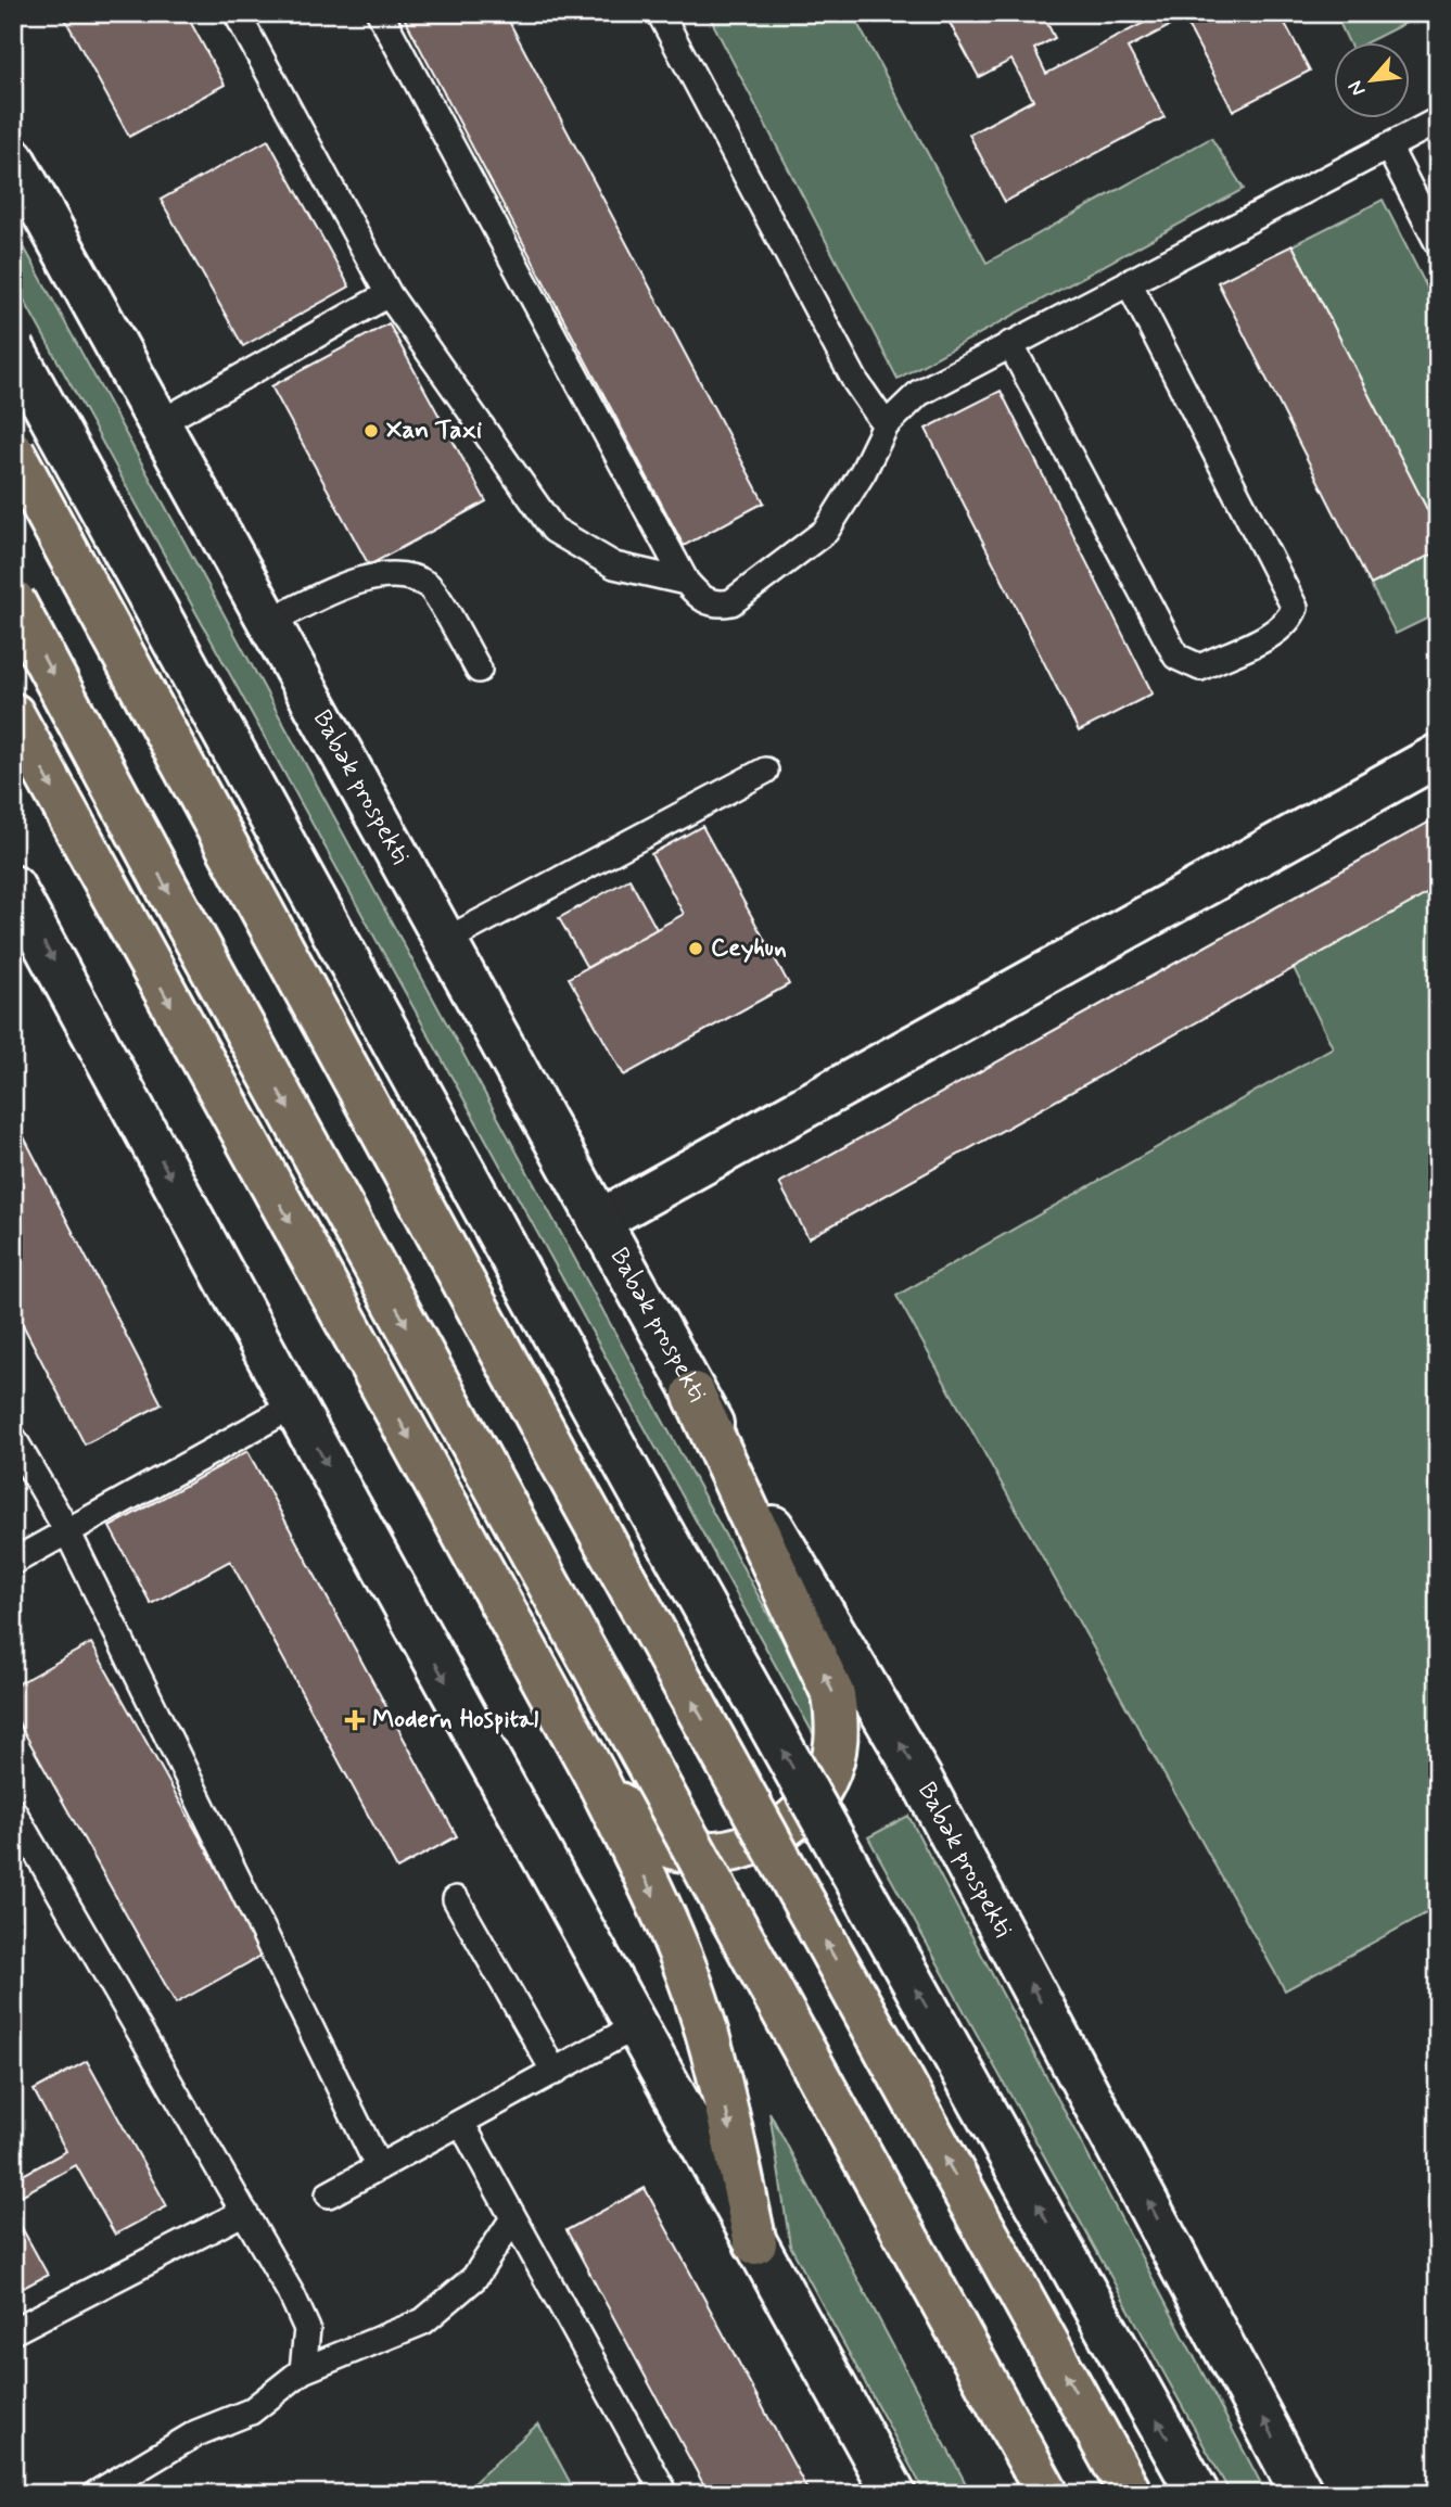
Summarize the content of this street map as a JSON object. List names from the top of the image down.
{
  "streets": {
    "main road": ["Babək prospekti"]
  },
  "places": {
    "other": ["Xan Taxi", "Ceyhun"],
    "health": ["Modern Hospital"]
  },
  "north": "bottom left"
}
